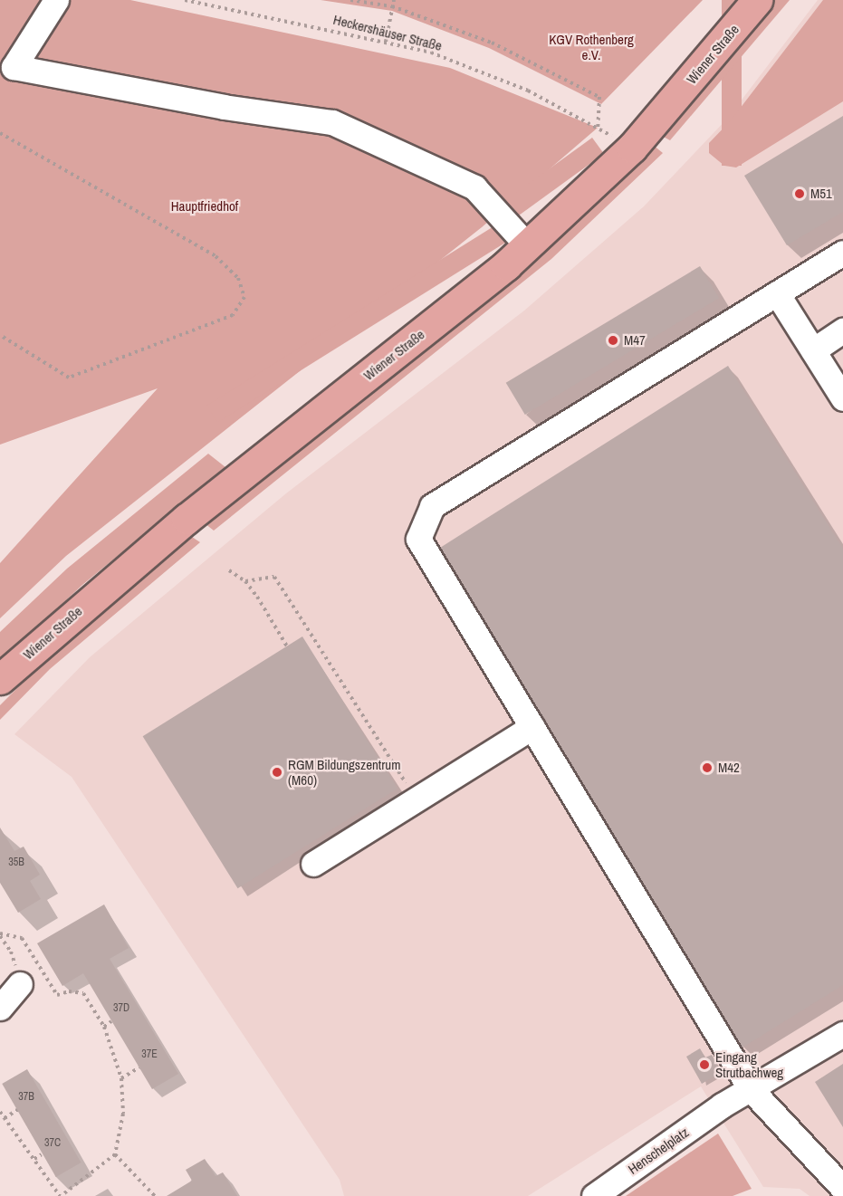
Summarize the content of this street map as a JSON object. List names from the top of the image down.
{
  "streets": {
    "main road": ["Wiener Straße"],
    "street": ["Henschelplatz"],
    "path": ["Heckershäuser Straße"]
  },
  "crossings": [
    ["Heckershäuser Straße", "Wiener Straße"]
  ],
  "parks": ["KGV Rothenberg e.V.", "Hauptfriedhof"],
  "places": [
    "M51",
    "M47",
    "M42",
    "RGM Bildungszentrum (M60)",
    "Eingang Strutbachweg"
  ],
  "house_numbers": [
    "35B",
    "37D",
    "37E",
    "37B",
    "37C"
  ]
}
